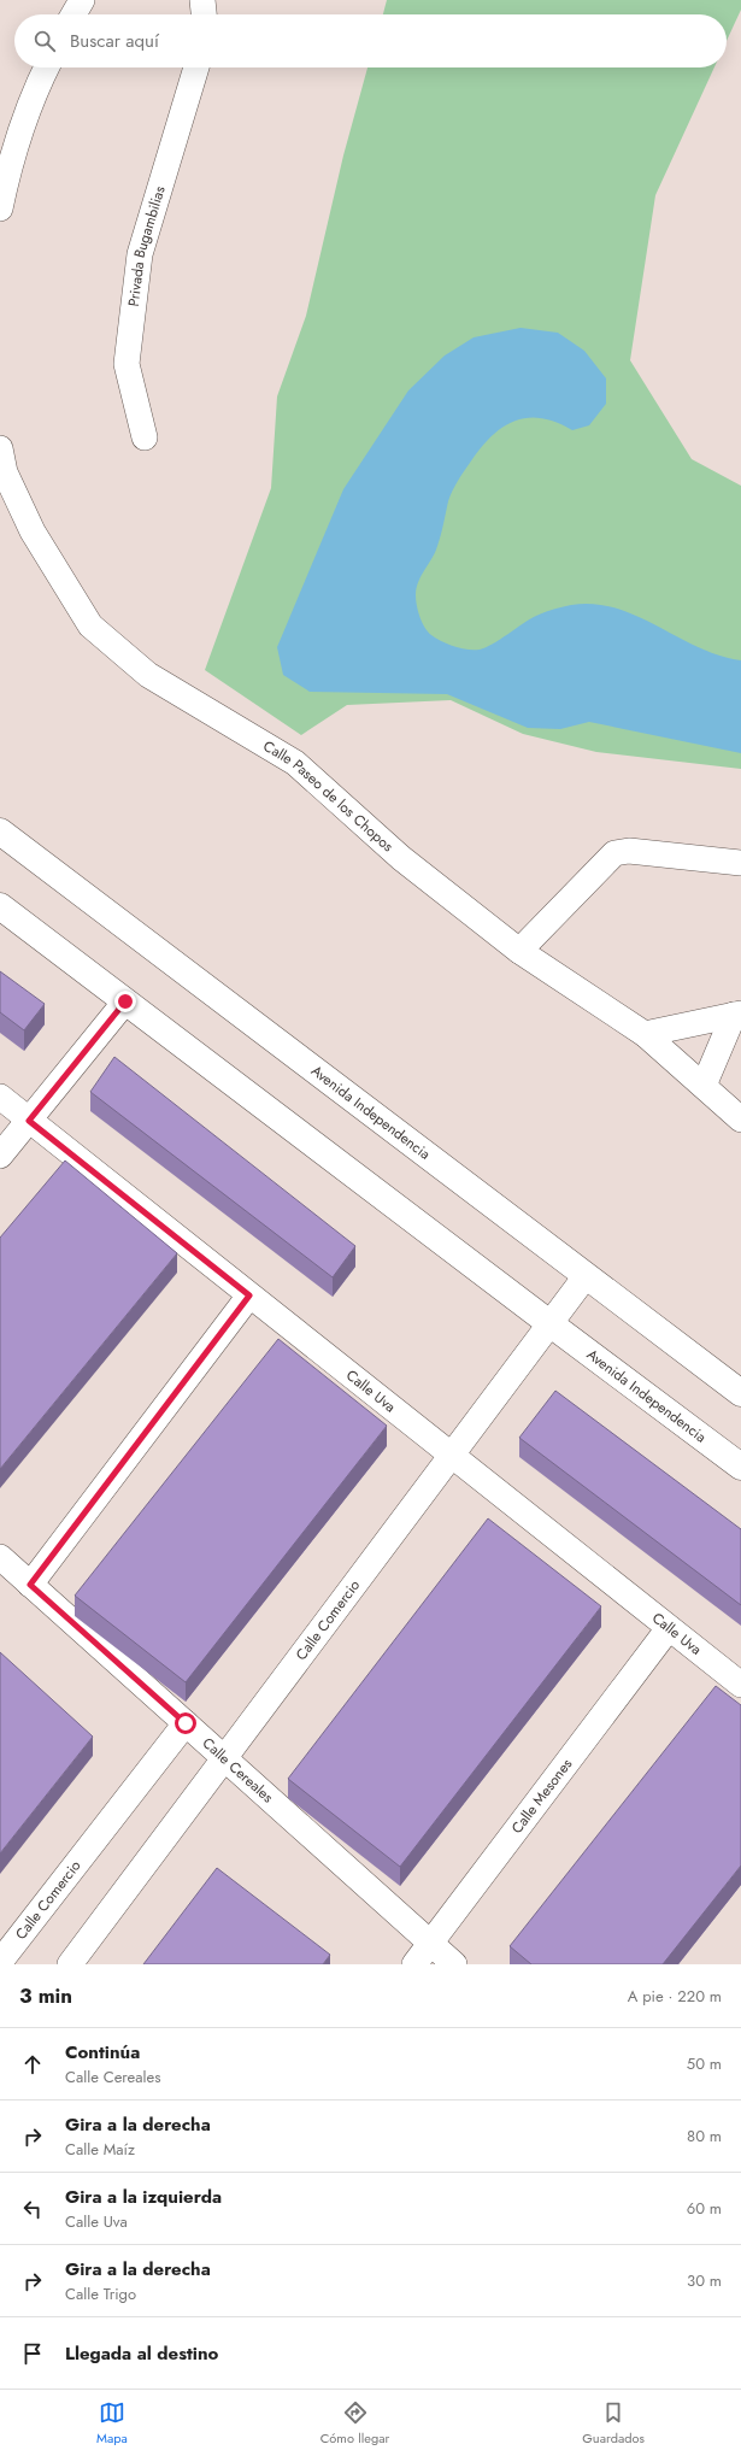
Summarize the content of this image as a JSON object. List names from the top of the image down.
{
  "streets": {
    "main road": ["Avenida Independencia"],
    "street": [
      "Privada Bugambilias",
      "Calle Paseo de los Chopos",
      "Calle Uva",
      "Calle Comercio",
      "Calle Cereales",
      "Calle Mesones"
    ]
  },
  "crossings": [
    ["Avenida Independencia", "Calle Comercio"],
    ["Calle Uva", "Calle Comercio"],
    ["Calle Uva", "Calle Mesones"],
    ["Calle Comercio", "Calle Cereales"],
    ["Calle Cereales", "Calle Mesones"]
  ],
  "page": {
    "search": "Buscar aquí",
    "heading": ["3 min", "A pie · 220 m"],
    "list": [
      ["Continúa", "Calle Cereales", "50 m"],
      ["Gira a la derecha", "Calle Maíz", "80 m"],
      ["Gira a la izquierda", "Calle Uva", "60 m"],
      ["Gira a la derecha", "Calle Trigo", "30 m"],
      "Llegada al destino"
    ],
    "nav": ["Mapa", "Cómo llegar", "Guardados"]
  }
}
